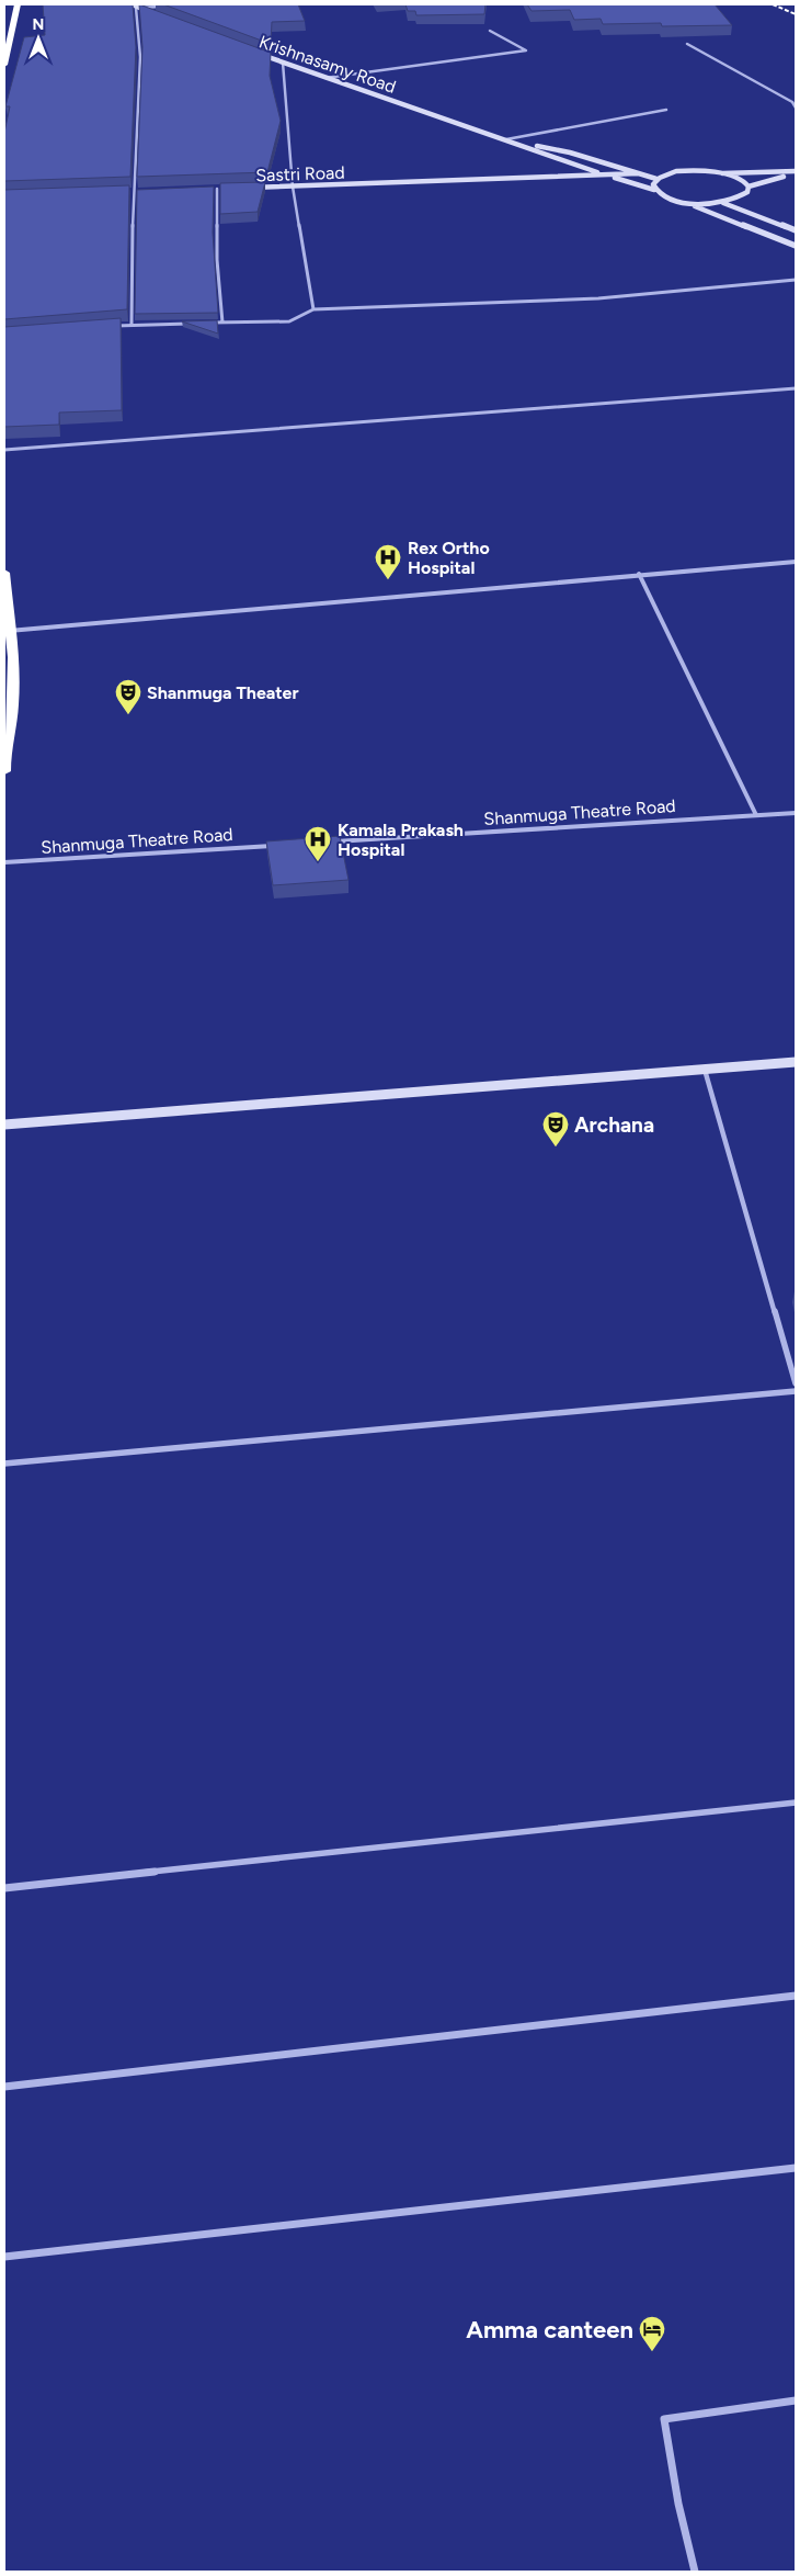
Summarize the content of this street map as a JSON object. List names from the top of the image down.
{
  "streets": {
    "main road": ["Krishnasamy Road", "Sastri Road"],
    "street": ["Shanmuga Theatre Road"]
  },
  "crossings": [
    ["Krishnasamy Road", "Sastri Road"]
  ],
  "places": {
    "hospital": ["Rex Ortho Hospital", "Kamala Prakash Hospital"],
    "theatre": ["Shanmuga Theater", "Archana"],
    "hotel": ["Amma canteen"]
  },
  "north": "top"
}
